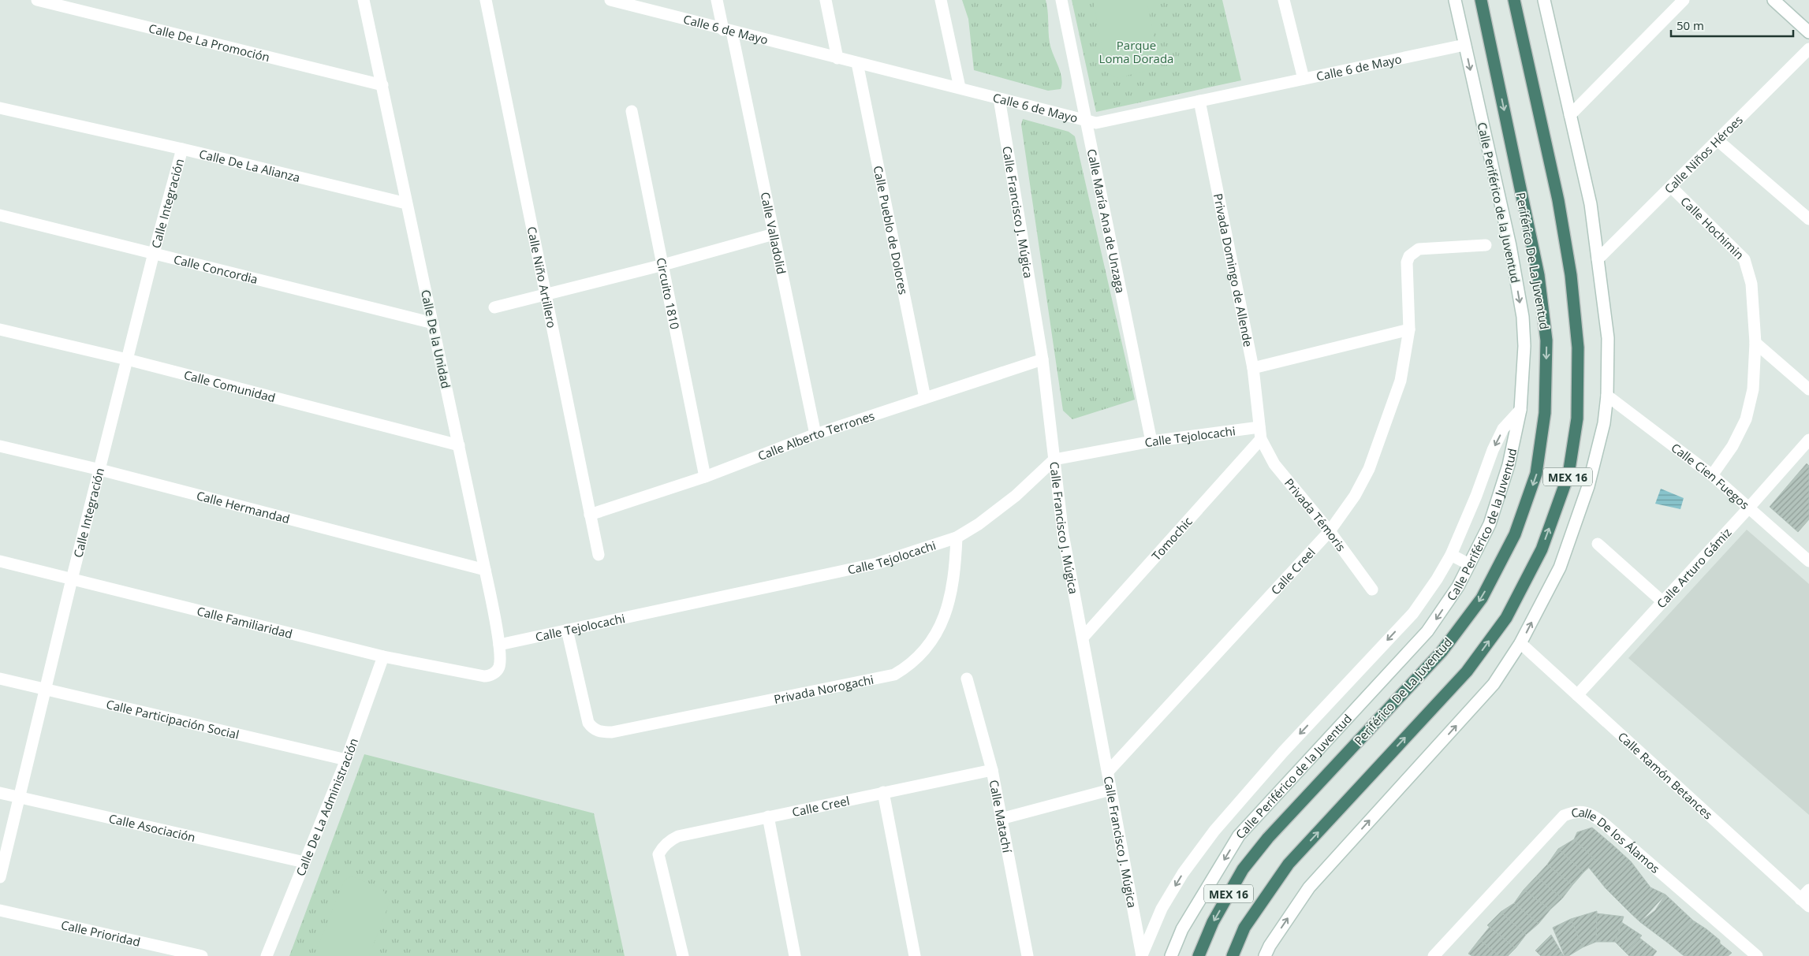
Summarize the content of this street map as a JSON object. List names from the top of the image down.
{
  "streets": {
    "highway": ["Periférico De La Juventud", "MEX 16"],
    "street": [
      "Calle 6 de Mayo",
      "Calle De La Promoción",
      "Calle Niños Héroes",
      "Calle De La Alianza",
      "Calle Periférico de la Juventud",
      "Calle Integración",
      "Calle Francisco J. Múgica",
      "Calle María Ana de Unzaga",
      "Calle Hochimin",
      "Calle Pueblo de Dolores",
      "Calle Valladolid",
      "Calle Concordia",
      "Privada Domingo de Allende",
      "Calle Niño Artillero",
      "Circuito 1810",
      "Calle De la Unidad",
      "Calle Comunidad",
      "Calle Alberto Terrones",
      "Calle Tejolocachi",
      "Calle Cien Fuegos",
      "Calle Hermandad",
      "Privada Témoris",
      "Tomochic",
      "Calle Arturo Gámiz",
      "Calle Creel",
      "Calle Familiaridad",
      "Privada Norogachi",
      "Calle Participación Social",
      "Calle Ramón Betances",
      "Calle De La Administración",
      "Calle Matachí",
      "Calle Asociación",
      "Calle De los Álamos",
      "Calle Prioridad"
    ]
  },
  "crossings": [
    ["Calle 6 de Mayo", "Calle Periférico de la Juventud"],
    ["Calle 6 de Mayo", "Calle Francisco J. Múgica"],
    ["Calle 6 de Mayo", "Calle María Ana de Unzaga"],
    ["Calle 6 de Mayo", "Calle Pueblo de Dolores"],
    ["Calle 6 de Mayo", "Calle Valladolid"],
    ["Calle 6 de Mayo", "Privada Domingo de Allende"],
    ["Calle De La Promoción", "Calle De la Unidad"],
    ["Calle Niños Héroes", "Calle Hochimin"],
    ["Calle De La Alianza", "Calle Integración"],
    ["Calle De La Alianza", "Calle De la Unidad"],
    ["Calle Integración", "Calle Concordia"],
    ["Calle Integración", "Calle Comunidad"],
    ["Calle Integración", "Calle Hermandad"],
    ["Calle Integración", "Calle Familiaridad"],
    ["Calle Integración", "Calle Participación Social"],
    ["Calle Integración", "Calle Asociación"],
    ["Calle Francisco J. Múgica", "Calle Alberto Terrones"],
    ["Calle Francisco J. Múgica", "Calle Tejolocachi"],
    ["Calle Francisco J. Múgica", "Tomochic"],
    ["Calle Francisco J. Múgica", "Calle Creel"],
    ["Calle María Ana de Unzaga", "Calle Tejolocachi"],
    ["Calle Hochimin", "Calle Cien Fuegos"],
    ["Calle Pueblo de Dolores", "Calle Alberto Terrones"],
    ["Calle Valladolid", "Calle Alberto Terrones"],
    ["Calle Concordia", "Calle De la Unidad"],
    ["Privada Domingo de Allende", "Calle Tejolocachi"],
    ["Privada Domingo de Allende", "Privada Témoris"],
    ["Privada Domingo de Allende", "Tomochic"],
    ["Calle Niño Artillero", "Calle Alberto Terrones"],
    ["Circuito 1810", "Calle Alberto Terrones"],
    ["Calle De la Unidad", "Calle Comunidad"],
    ["Calle De la Unidad", "Calle Tejolocachi"],
    ["Calle De la Unidad", "Calle Hermandad"],
    ["Calle De la Unidad", "Calle Familiaridad"],
    ["Calle Tejolocachi", "Privada Norogachi"],
    ["Calle Cien Fuegos", "Calle Arturo Gámiz"],
    ["Privada Témoris", "Tomochic"],
    ["Privada Témoris", "Calle Creel"],
    ["Calle Arturo Gámiz", "Calle Ramón Betances"],
    ["Calle Creel", "Calle Matachí"],
    ["Calle Familiaridad", "Calle De La Administración"],
    ["Calle Participación Social", "Calle De La Administración"],
    ["Calle De La Administración", "Calle Asociación"]
  ],
  "parks": ["Parque Loma Dorada"],
  "scale_bar": "50 m"
}
